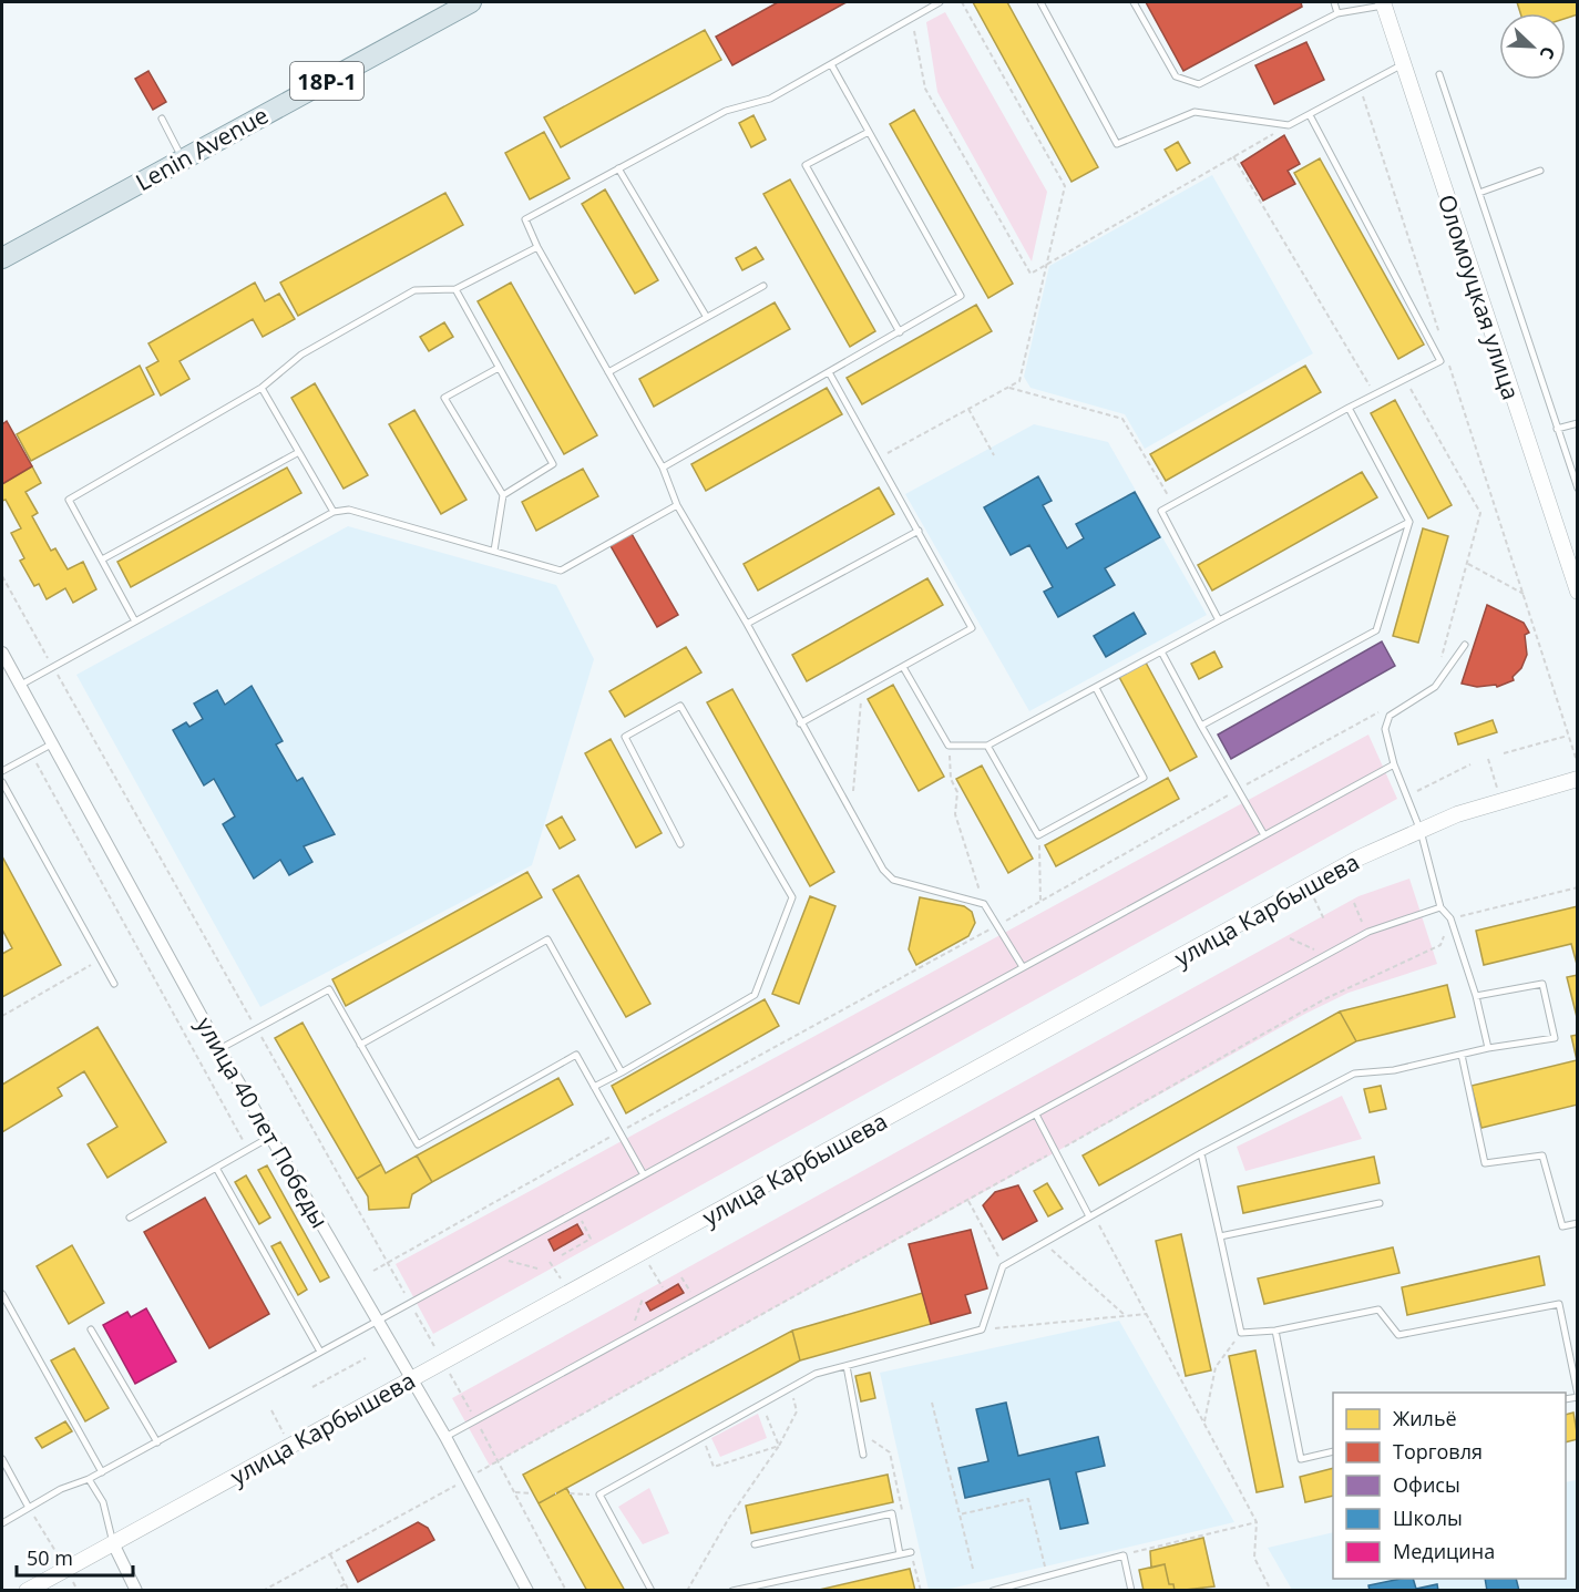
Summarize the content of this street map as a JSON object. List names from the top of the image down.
{
  "streets": {
    "main road": ["18Р-1", "Lenin Avenue"],
    "street": ["Оломоуцкая улица", "улица Карбышева", "улица 40 лет Победы"]
  },
  "crossings": [
    ["улица Карбышева", "улица 40 лет Победы"]
  ],
  "legend": [
    "Жильё",
    "Торговля",
    "Офисы",
    "Школы",
    "Медицина"
  ],
  "scale_bar": "50 m",
  "north": "bottom right"
}
